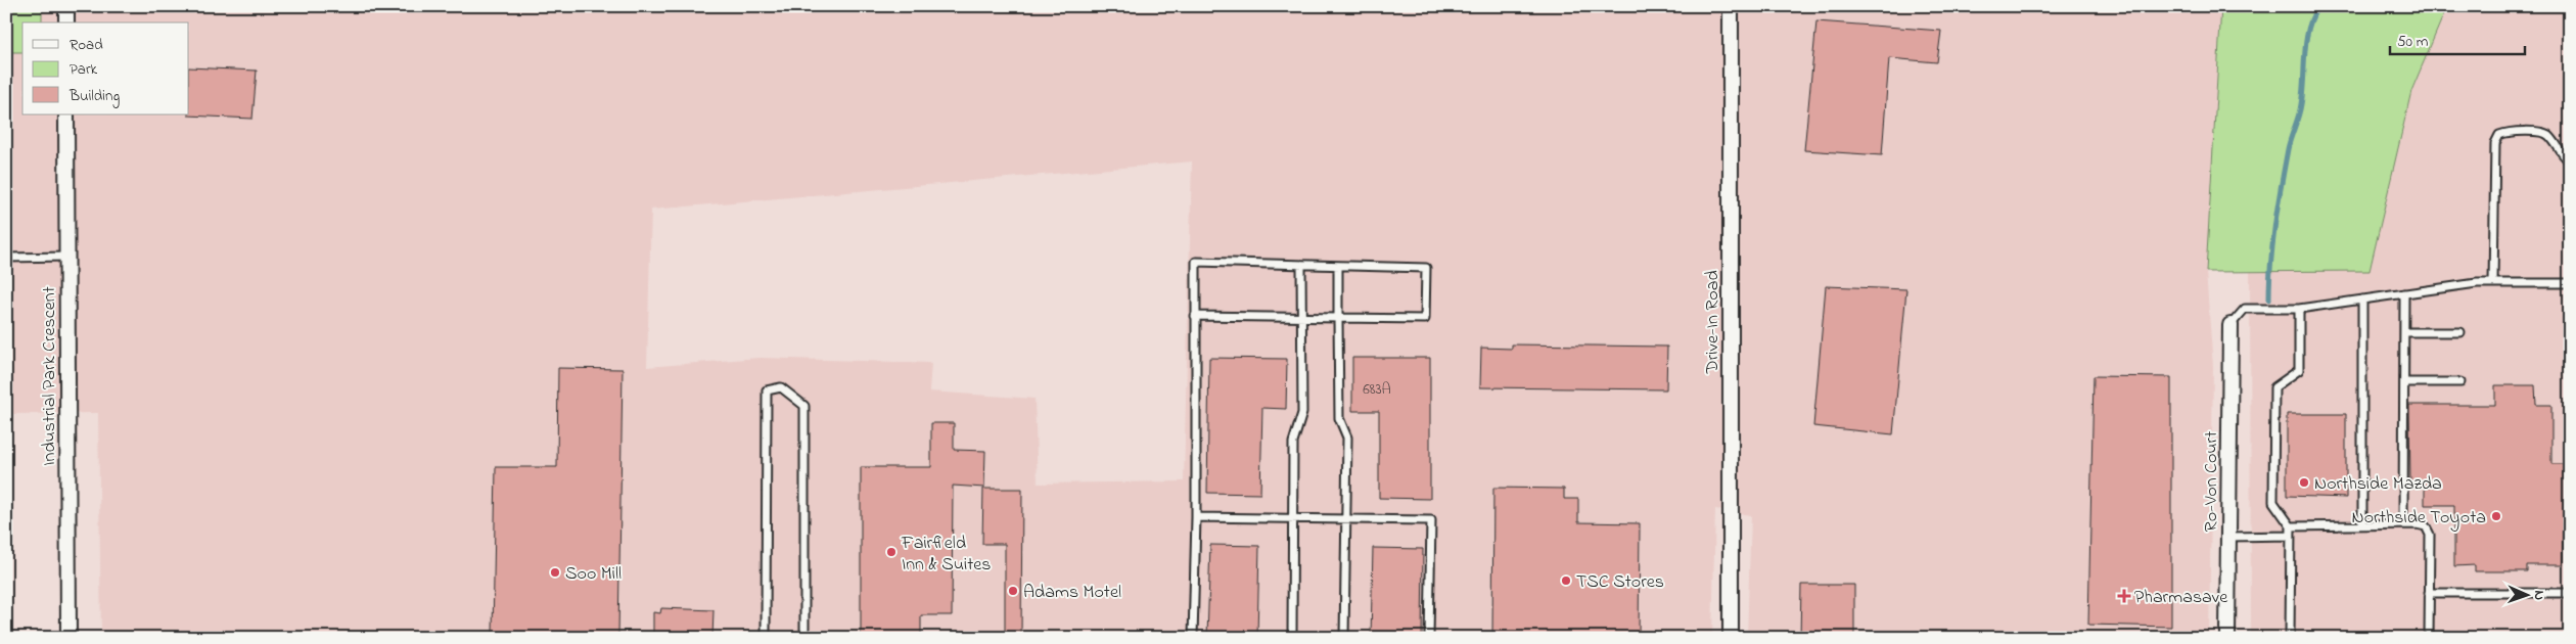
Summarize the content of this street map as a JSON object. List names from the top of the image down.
{
  "streets": {
    "street": ["Drive-In Road", "Industrial Park Crescent", "Ro-Von Court"]
  },
  "places": {
    "other": [
      "Northside Mazda",
      "Northside Toyota",
      "Fairfield Inn & Suites",
      "Soo Mill",
      "TSC Stores",
      "Adams Motel"
    ],
    "health": ["Pharmasave"]
  },
  "house_numbers": ["683A"],
  "legend": ["Road", "Park", "Building"],
  "scale_bar": "50 m",
  "north": "right"
}
